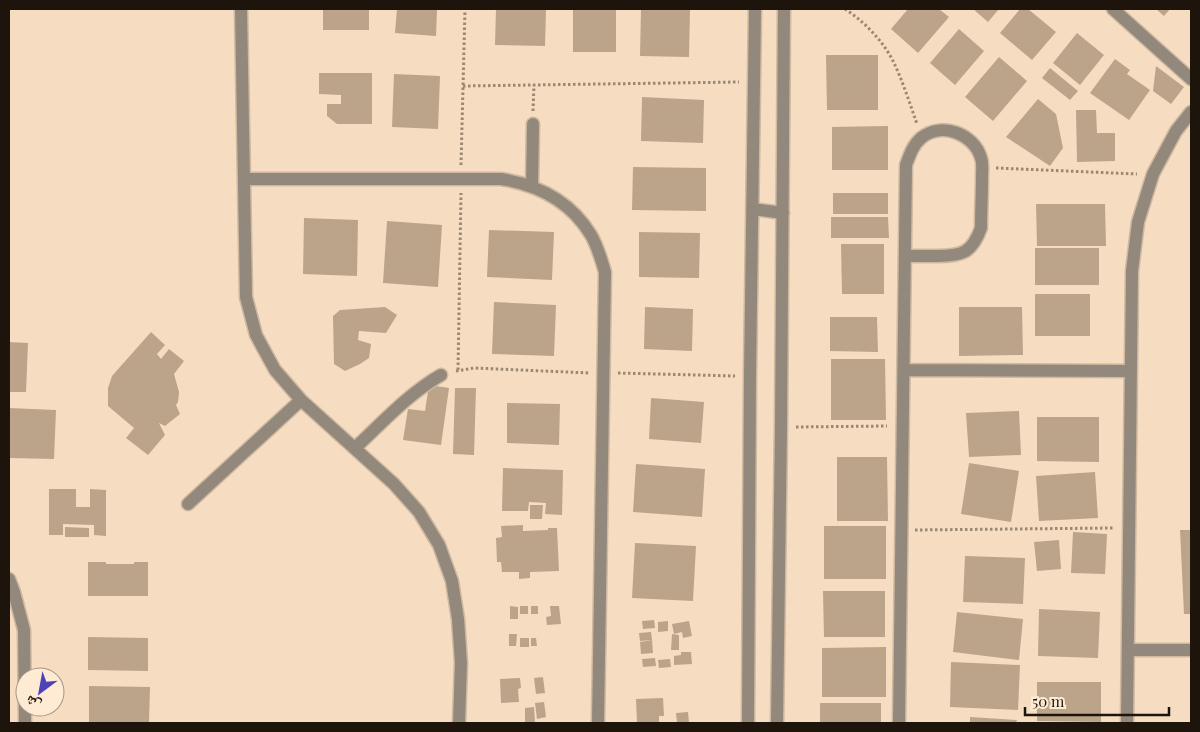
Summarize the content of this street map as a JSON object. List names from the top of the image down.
{
  "scale_bar": "50 m",
  "north": "bottom left"
}
